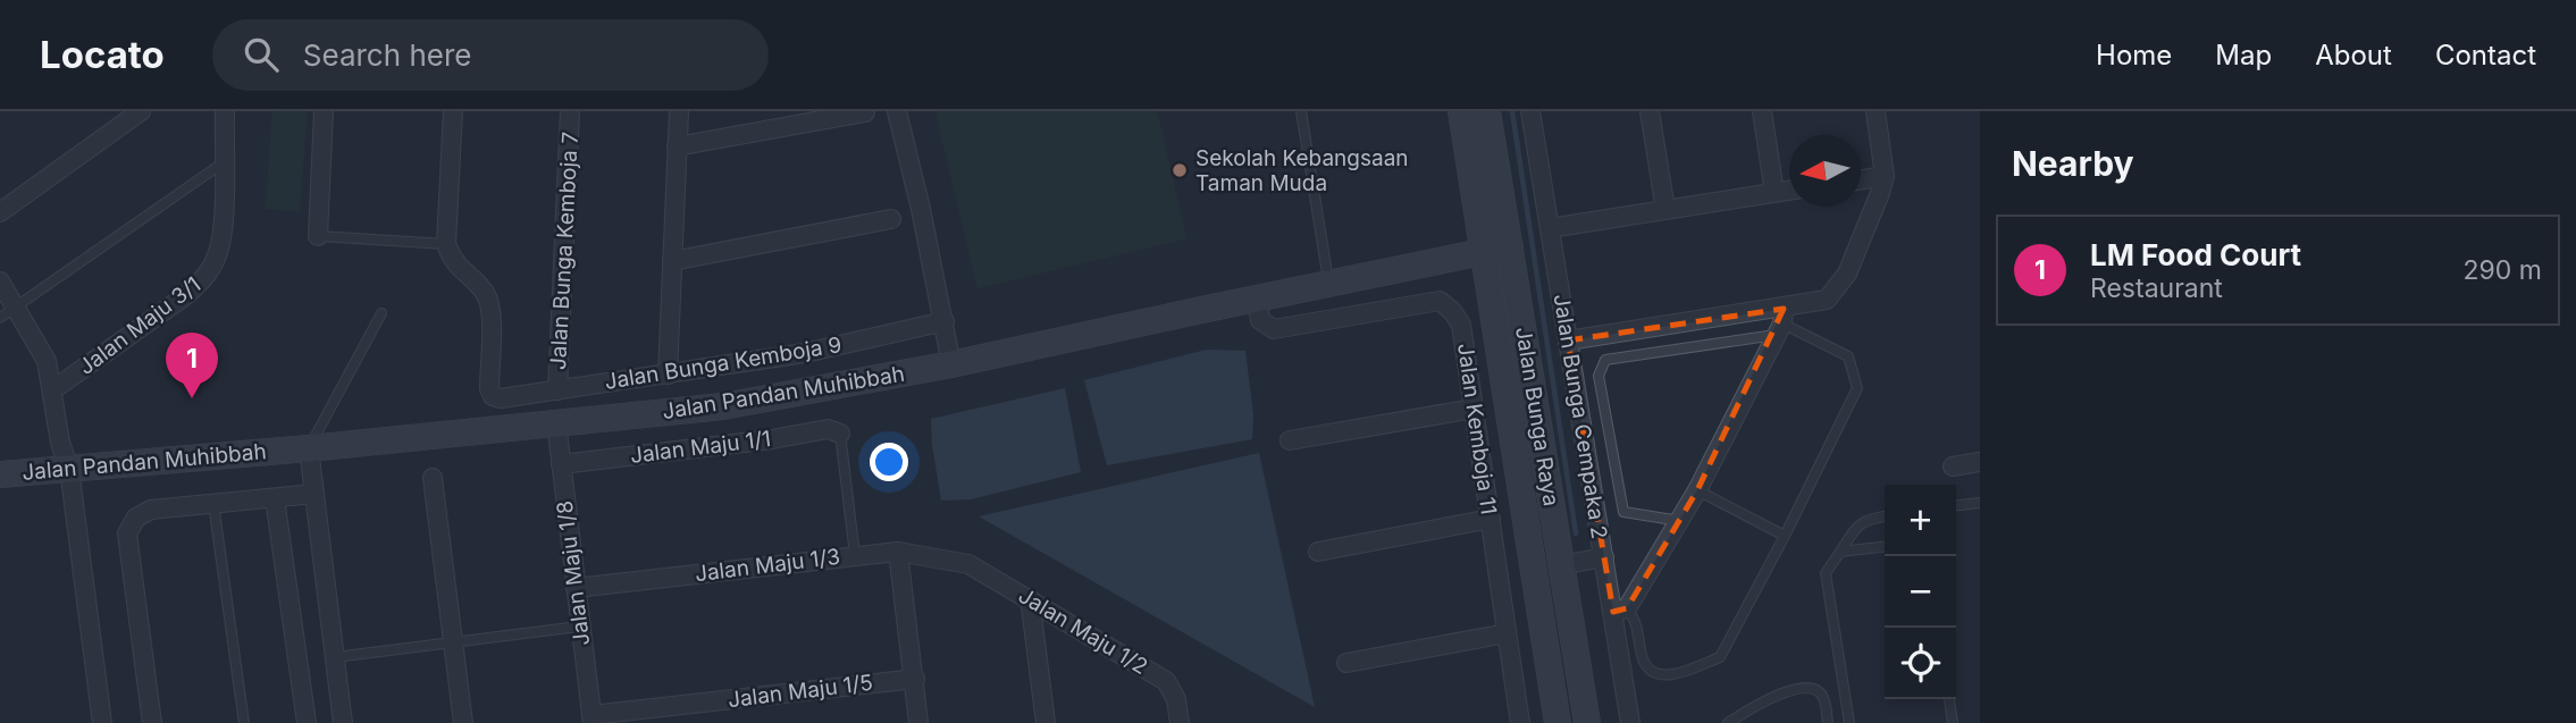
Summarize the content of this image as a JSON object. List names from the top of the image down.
{
  "streets": {
    "street": [
      "Jalan Bunga Kemboja 7",
      "Jalan Maju 3/1",
      "Jalan Bunga Kemboja 9",
      "Jalan Pandan Muhibbah",
      "Jalan Bunga Raya",
      "Jalan Bunga Cempaka 2",
      "Jalan Kemboja 11",
      "Jalan Maju 1/1",
      "Jalan Maju 1/3",
      "Jalan Maju 1/8",
      "Jalan Maju 1/2",
      "Jalan Maju 1/5"
    ]
  },
  "crossings": [
    ["Jalan Bunga Kemboja 7", "Jalan Bunga Kemboja 9"],
    ["Jalan Pandan Muhibbah", "Jalan Bunga Raya"],
    ["Jalan Pandan Muhibbah", "Jalan Kemboja 11"],
    ["Jalan Pandan Muhibbah", "Jalan Maju 1/8"],
    ["Jalan Maju 1/1", "Jalan Maju 1/8"],
    ["Jalan Maju 1/3", "Jalan Maju 1/8"],
    ["Jalan Maju 1/3", "Jalan Maju 1/2"],
    ["Jalan Maju 1/8", "Jalan Maju 1/5"]
  ],
  "places": ["Sekolah Kebangsaan Taman Muda"],
  "north": "left",
  "page": {
    "header": "Locato",
    "search": "Search here",
    "nav": [
      "Home",
      "Map",
      "About",
      "Contact"
    ],
    "heading": "Nearby",
    "list": [
      {
        "mark": "1",
        "name": "LM Food Court",
        "note": "Restaurant",
        "value": "290 m"
      }
    ],
    "pins": "1",
    "map_buttons": ["+", "−"]
  }
}
